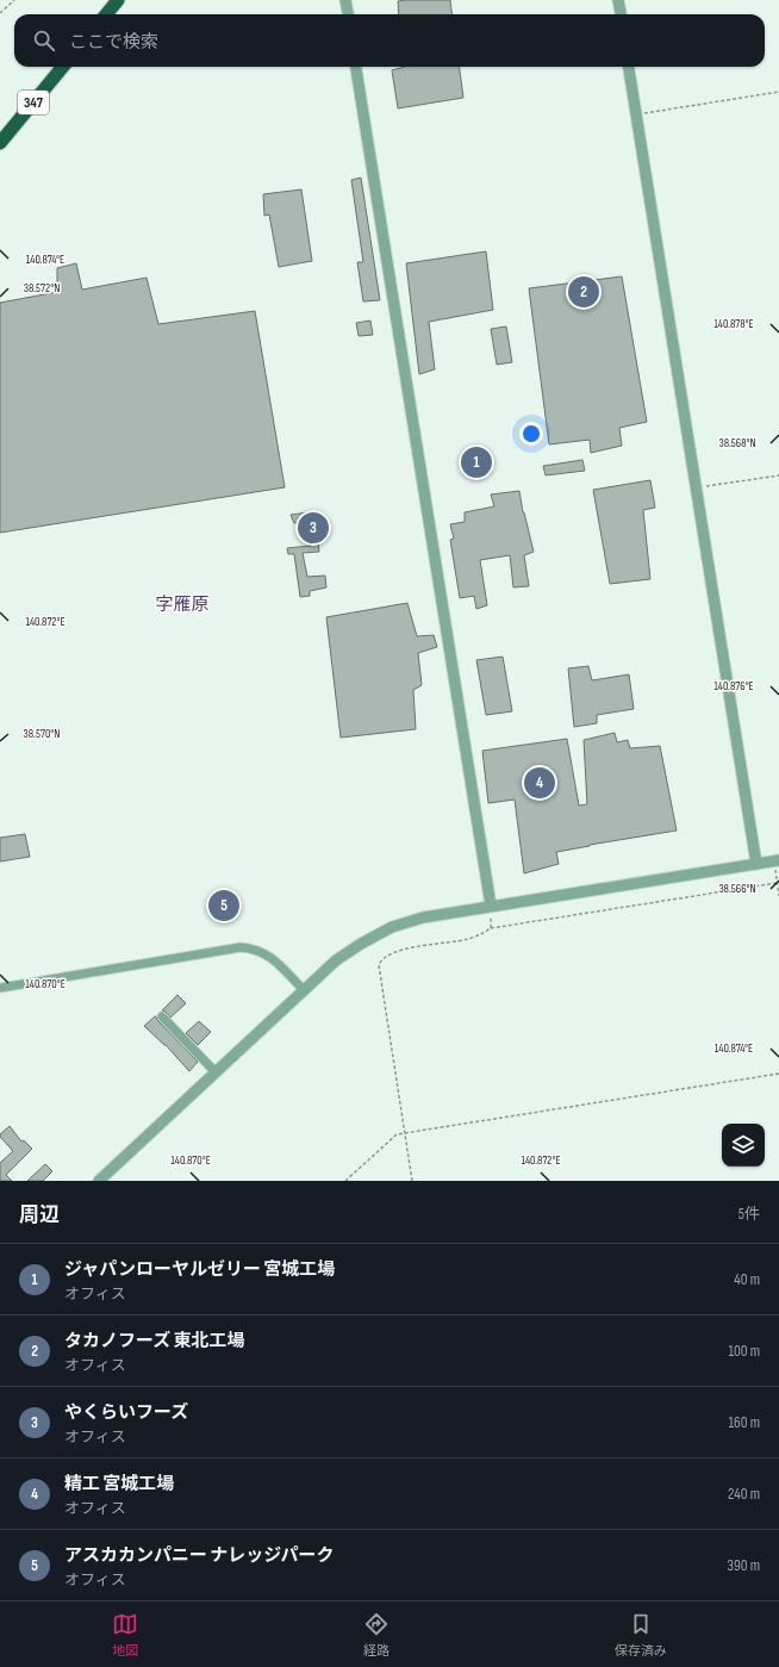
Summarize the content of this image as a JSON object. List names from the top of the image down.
{
  "streets": {
    "highway": ["347"]
  },
  "districts": ["字雁原"],
  "page": {
    "search": "ここで検索",
    "pins": [
      "2",
      "1",
      "3",
      "4",
      "5"
    ],
    "heading": ["周辺", "5件"],
    "list": [
      {
        "mark": "1",
        "name": "ジャパンローヤルゼリー 宮城工場",
        "note": "オフィス",
        "value": "40 m"
      },
      {
        "mark": "2",
        "name": "タカノフーズ 東北工場",
        "note": "オフィス",
        "value": "100 m"
      },
      {
        "mark": "3",
        "name": "やくらいフーズ",
        "note": "オフィス",
        "value": "160 m"
      },
      {
        "mark": "4",
        "name": "精工 宮城工場",
        "note": "オフィス",
        "value": "240 m"
      },
      {
        "mark": "5",
        "name": "アスカカンパニー ナレッジパーク",
        "note": "オフィス",
        "value": "390 m"
      }
    ],
    "nav": ["地図", "経路", "保存済み"]
  },
  "coordinates": [
    "140.874°E",
    "38.572°N",
    "140.878°E",
    "38.568°N",
    "140.872°E",
    "140.876°E",
    "38.570°N",
    "38.566°N",
    "140.870°E"
  ]
}
